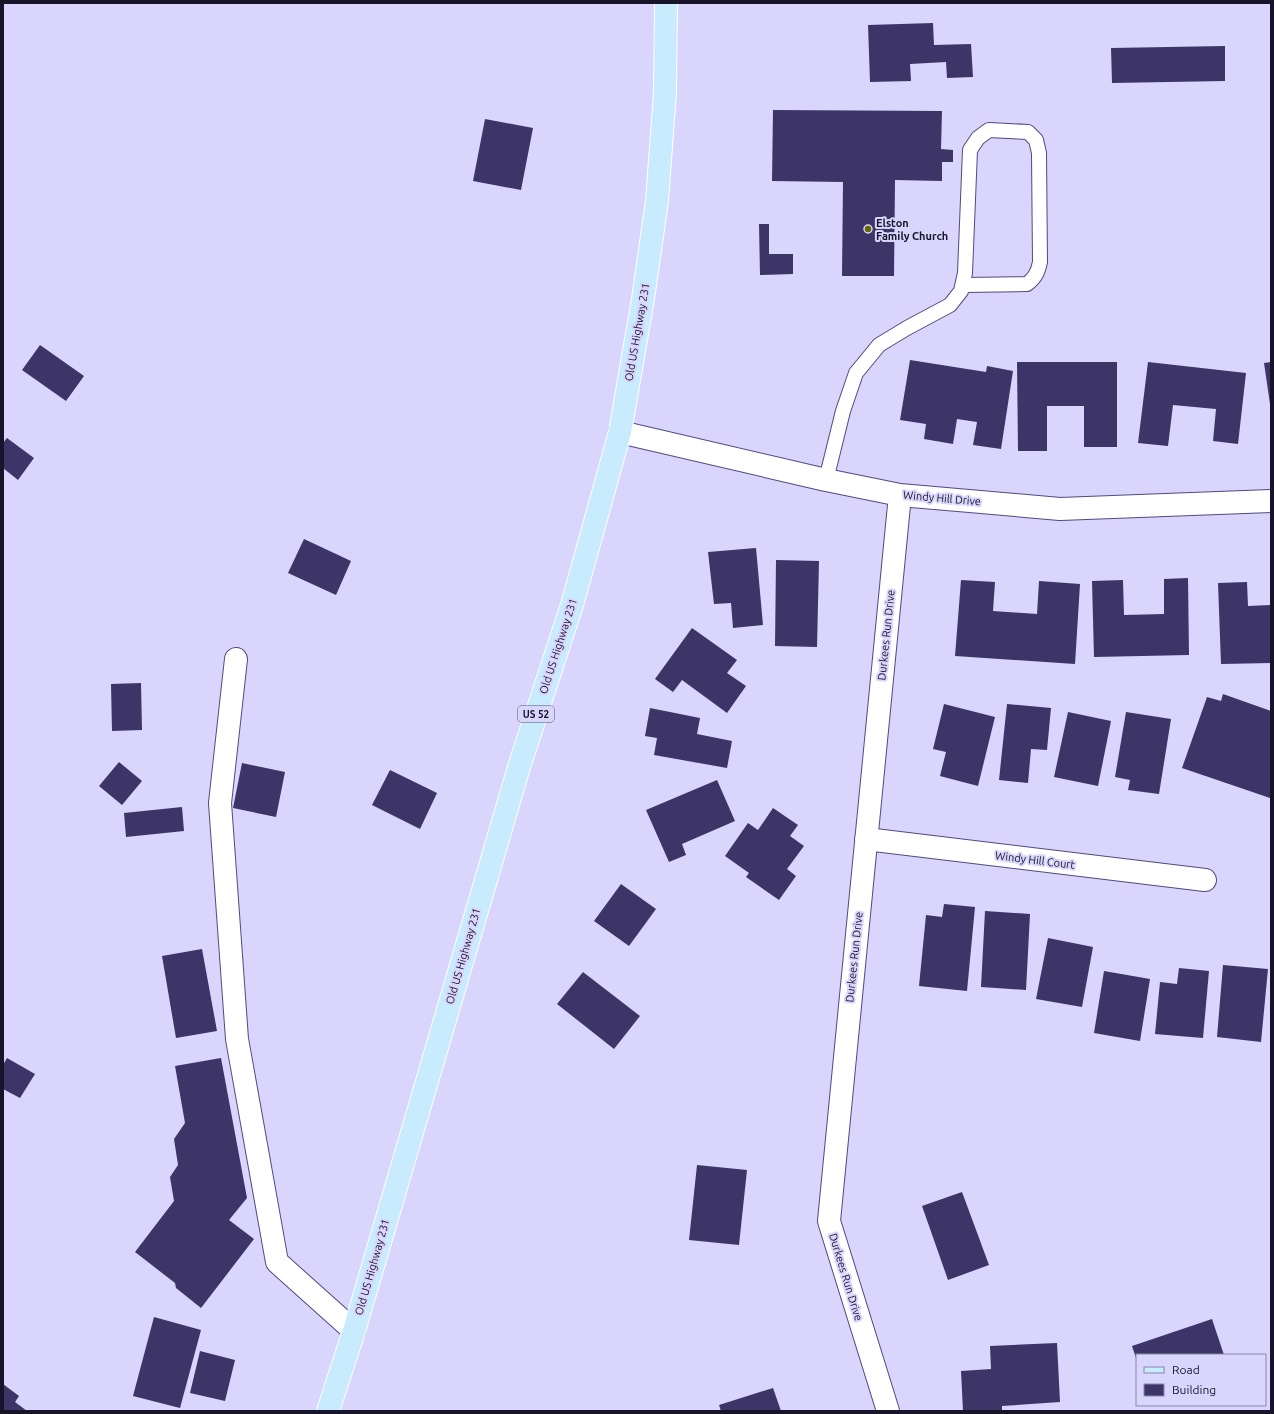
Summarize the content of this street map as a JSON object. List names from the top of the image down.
{
  "streets": {
    "main road": ["Old US Highway 231", "US 52"],
    "street": ["Windy Hill Drive", "Durkees Run Drive", "Windy Hill Court"]
  },
  "crossings": [
    ["Old US Highway 231", "Windy Hill Drive"],
    ["Windy Hill Drive", "Durkees Run Drive"],
    ["Durkees Run Drive", "Windy Hill Court"]
  ],
  "places": ["Elston Family Church"],
  "legend": ["Road", "Building"]
}
